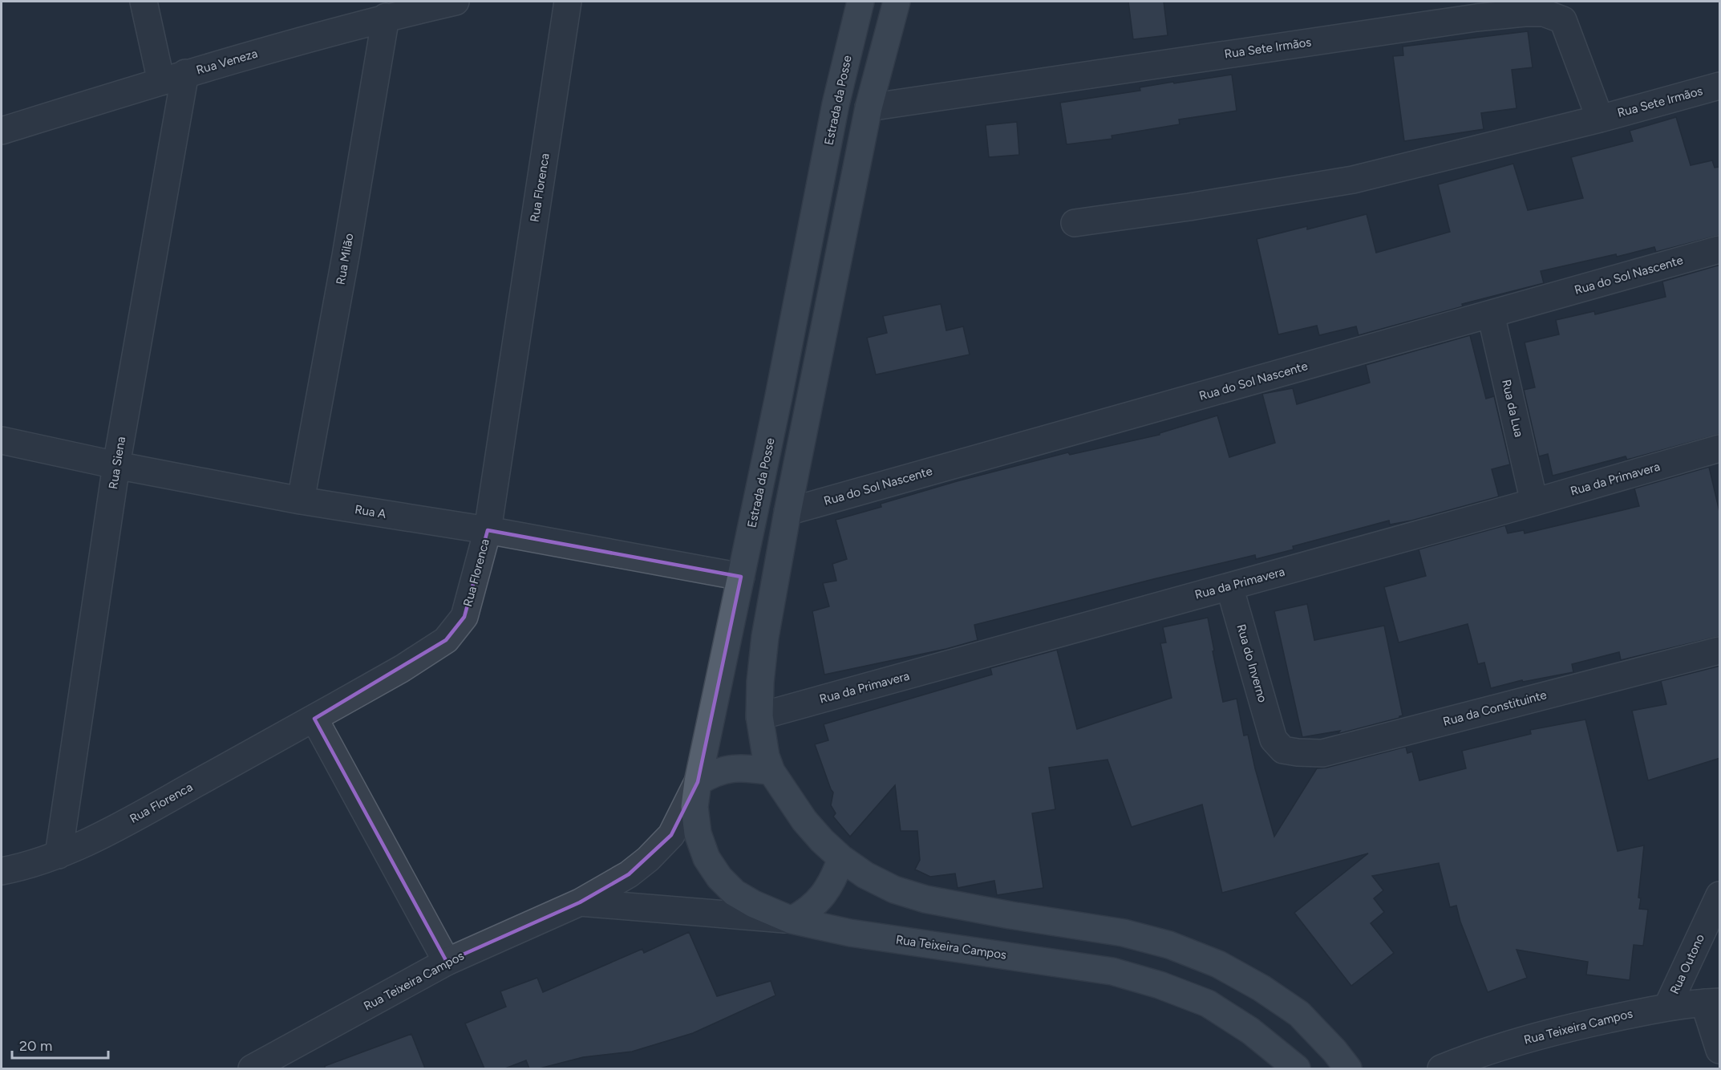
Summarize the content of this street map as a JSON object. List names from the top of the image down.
{
  "streets": {
    "main road": ["Estrada da Posse", "Rua Teixeira Campos"],
    "street": [
      "Rua Sete Irmãos",
      "Rua Veneza",
      "Rua Florenca",
      "Rua Milão",
      "Rua do Sol Nascente",
      "Rua da Lua",
      "Rua Siena",
      "Rua da Primavera",
      "Rua A",
      "Rua do Inverno",
      "Rua da Constituinte",
      "Rua Outono"
    ]
  },
  "crossings": [
    ["Rua Veneza", "Rua Milão"],
    ["Rua Veneza", "Rua Siena"],
    ["Estrada da Posse", "Rua A"],
    ["Estrada da Posse", "Rua Teixeira Campos"],
    ["Rua Florenca", "Rua Siena"],
    ["Rua Florenca", "Rua A"],
    ["Rua Milão", "Rua A"],
    ["Rua do Sol Nascente", "Rua da Lua"],
    ["Rua da Lua", "Rua da Primavera"],
    ["Rua Siena", "Rua A"],
    ["Rua da Primavera", "Rua do Inverno"],
    ["Rua do Inverno", "Rua da Constituinte"],
    ["Rua Teixeira Campos", "Rua Outono"]
  ],
  "scale_bar": "20 m"
}
